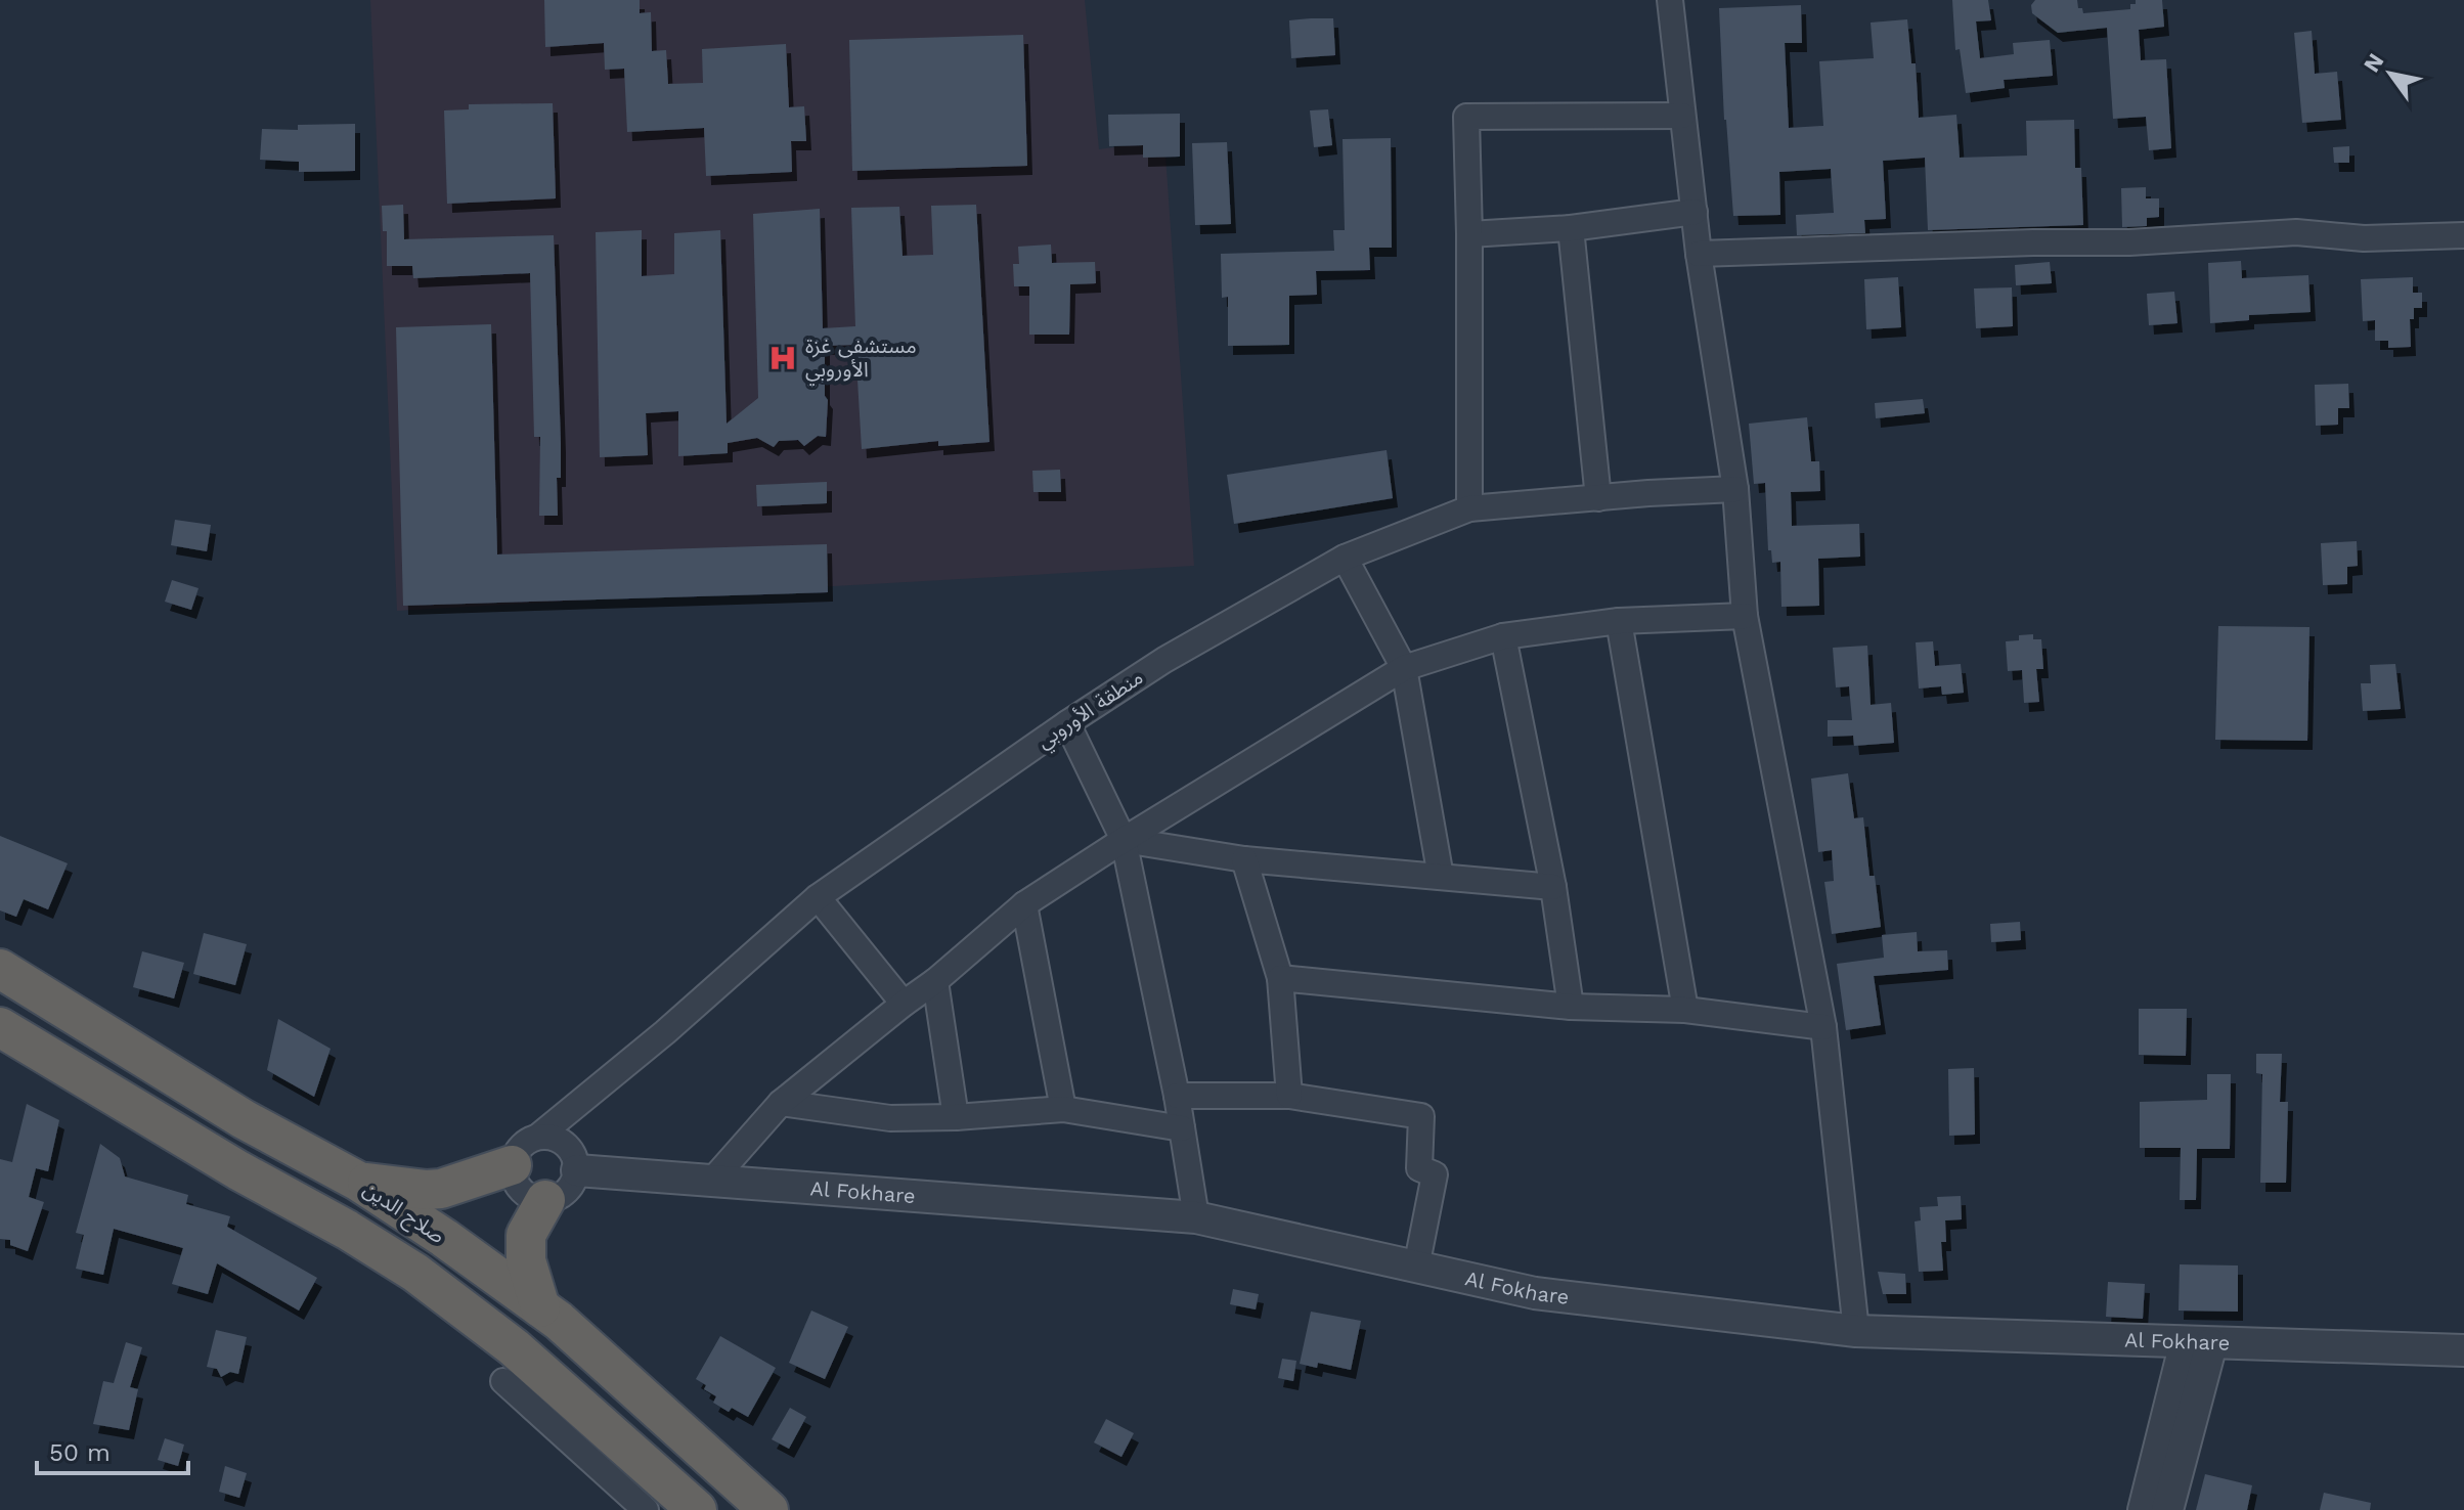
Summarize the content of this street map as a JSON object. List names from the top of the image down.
{
  "streets": {
    "highway": ["صلاح الدين"],
    "street": ["منطقة الأوروبي", "Al Fokhare"]
  },
  "crossings": [
    ["منطقة الأوروبي", "Al Fokhare"]
  ],
  "places": {
    "hospital": ["مستشفى غزة الأوروبي"]
  },
  "scale_bar": "50 m",
  "north": "top left"
}
